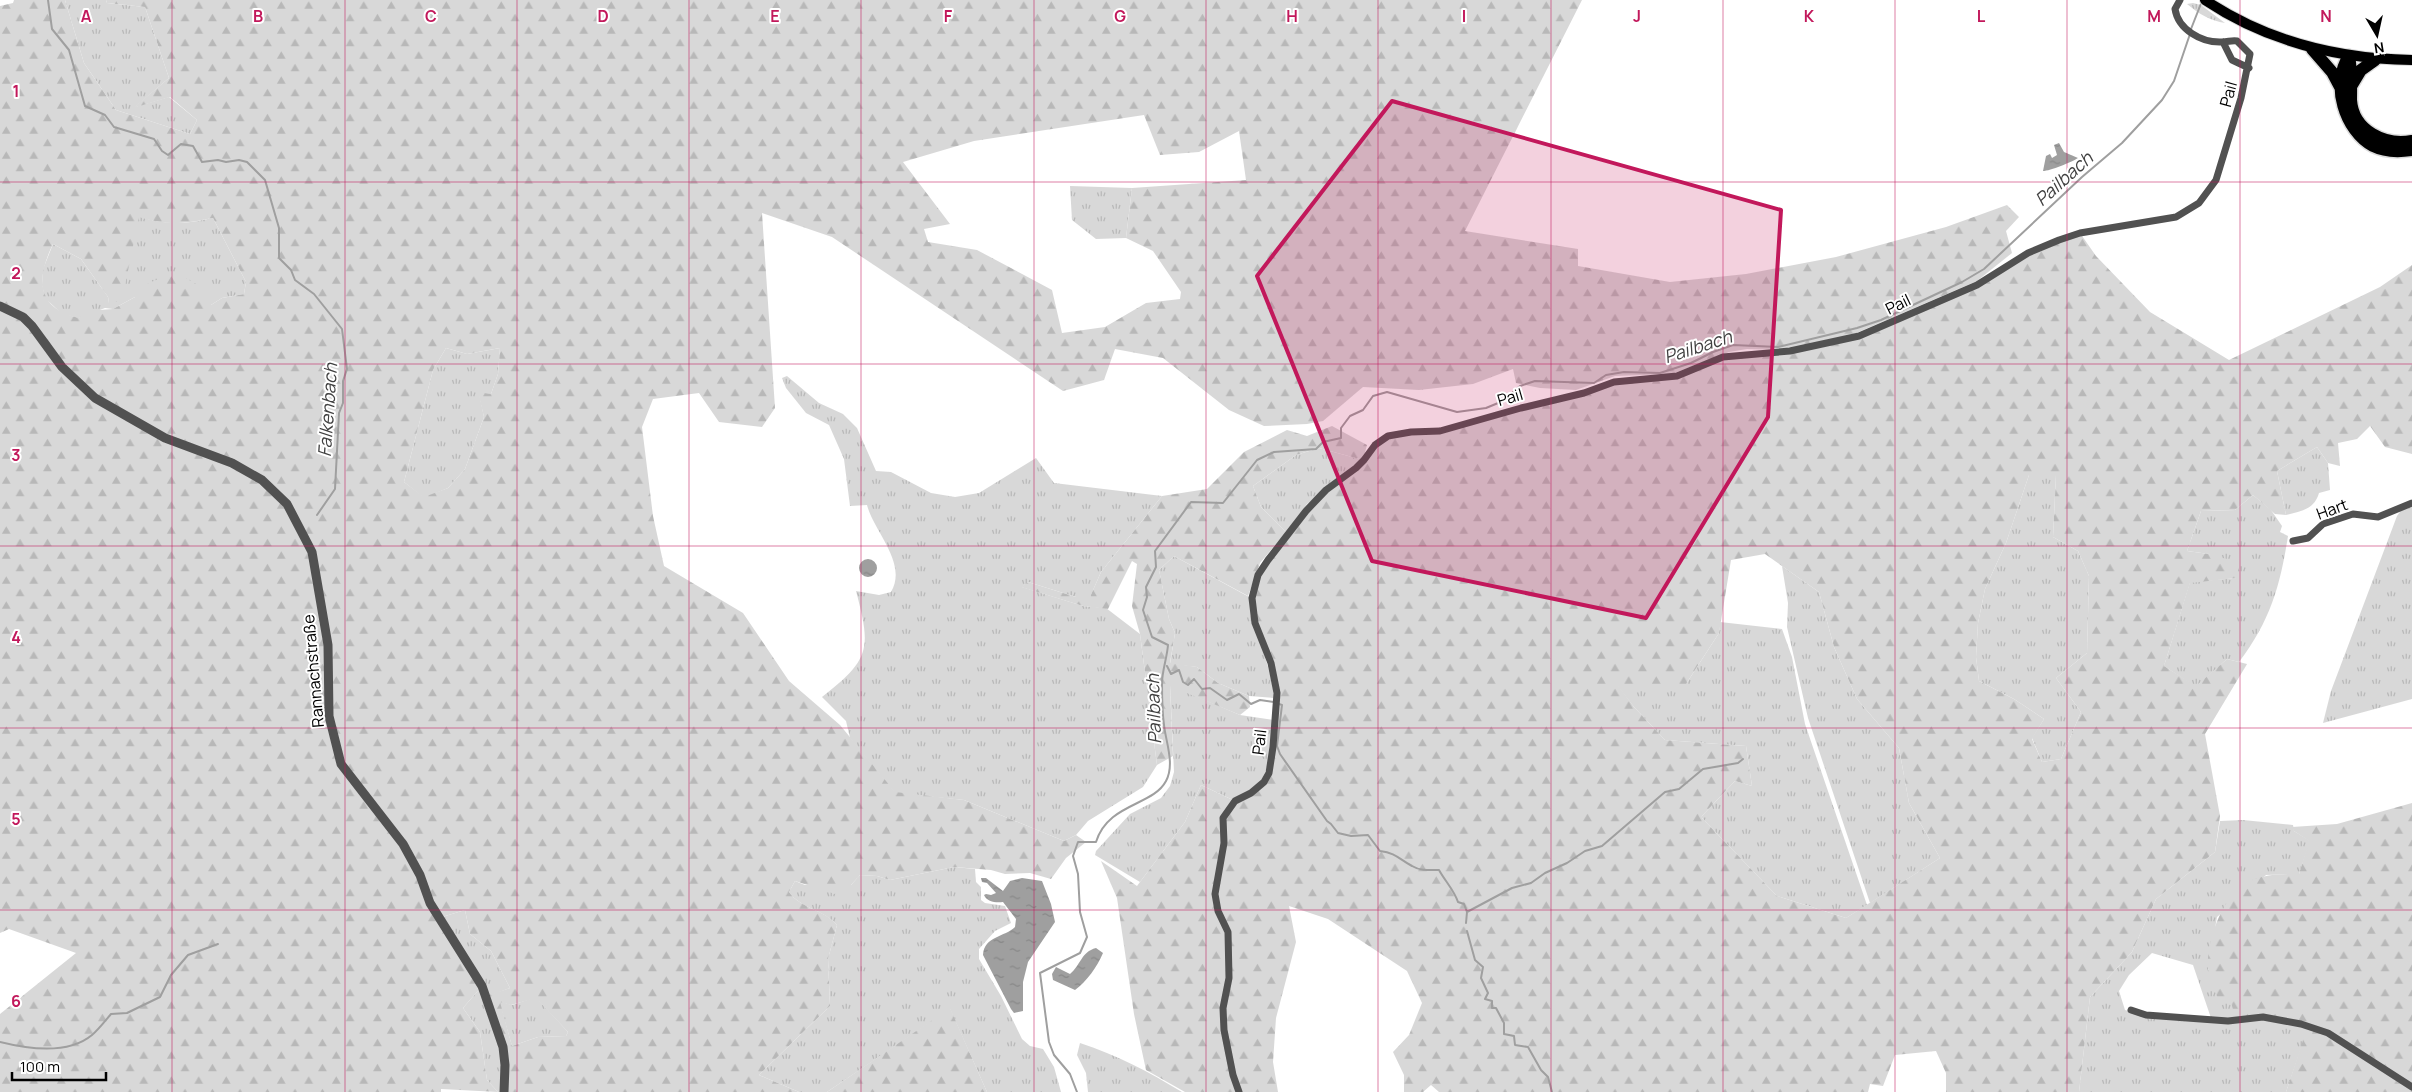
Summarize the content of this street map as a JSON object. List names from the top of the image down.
{
  "streets": {
    "street": ["Pail", "Hart", "Rannachstraße"]
  },
  "water": ["Pailbach", "Falkenbach"],
  "scale_bar": "100 m",
  "north": "bottom",
  "grid": {
    "columns": [
      "A",
      "B",
      "C",
      "D",
      "E",
      "F",
      "G",
      "H",
      "I",
      "J",
      "K",
      "L",
      "M",
      "N"
    ],
    "rows": [
      "1",
      "2",
      "3",
      "4",
      "5",
      "6"
    ]
  }
}
